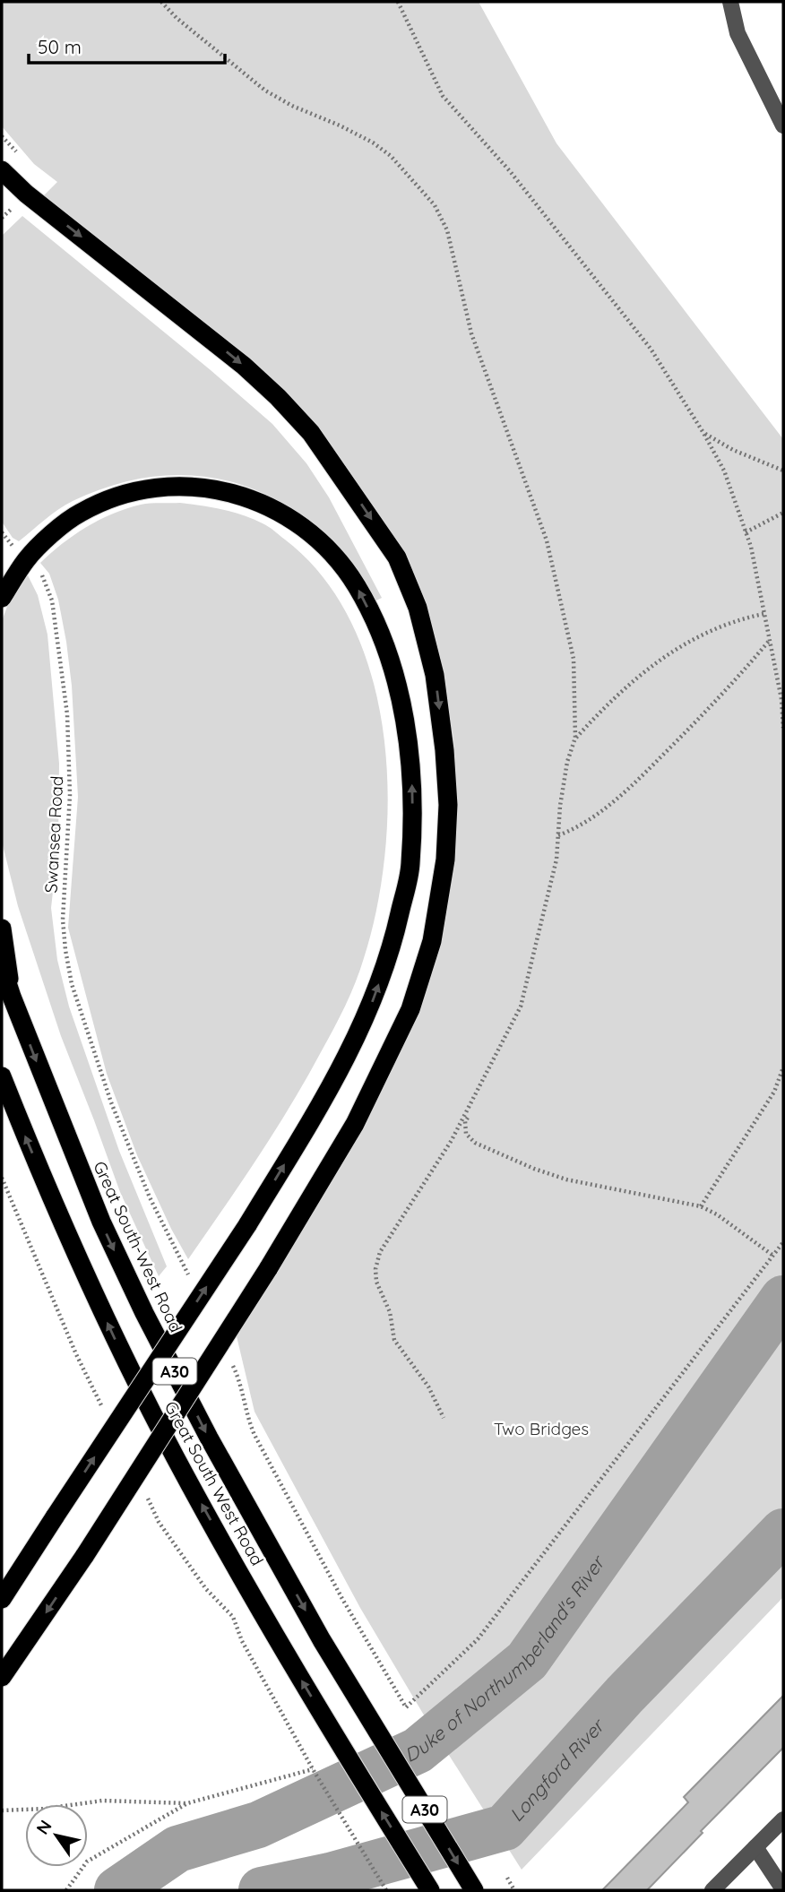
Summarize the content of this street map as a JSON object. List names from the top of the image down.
{
  "streets": {
    "highway": ["Great South-West Road", "A30", "Great South West Road"],
    "path": ["Swansea Road"]
  },
  "one_way": ["Great South-West Road", "Great South West Road"],
  "water": ["Duke of Northumberland's River", "Longford River"],
  "parks": ["Two Bridges"],
  "scale_bar": "50 m",
  "north": "top left"
}
